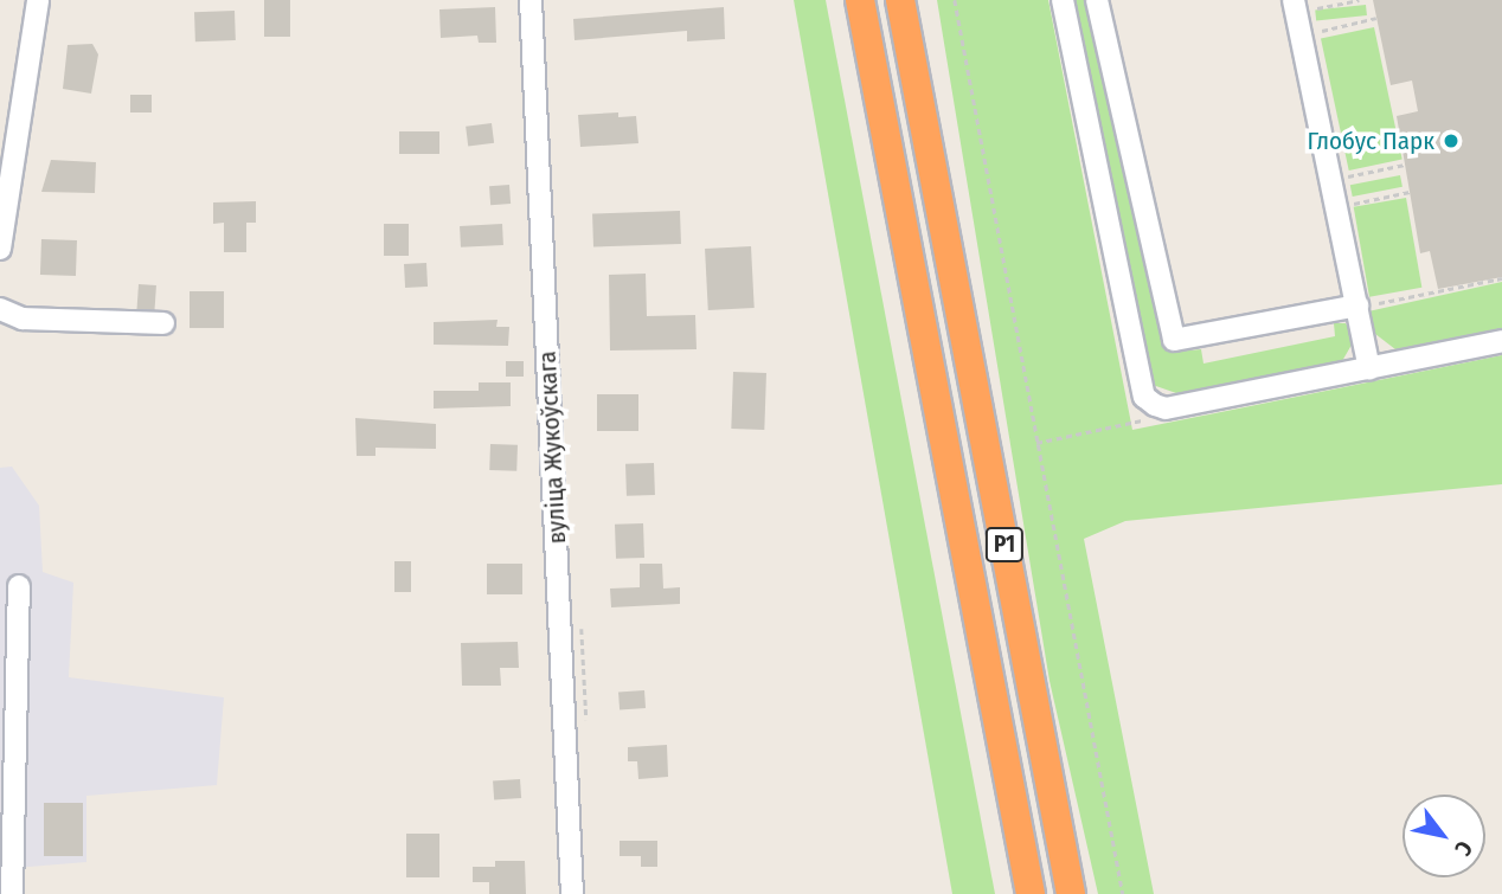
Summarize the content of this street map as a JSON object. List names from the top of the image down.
{
  "streets": {
    "highway": ["Р1"],
    "street": ["вуліца Жукоўскага"]
  },
  "places": ["Глобус Парк"],
  "north": "bottom right"
}
